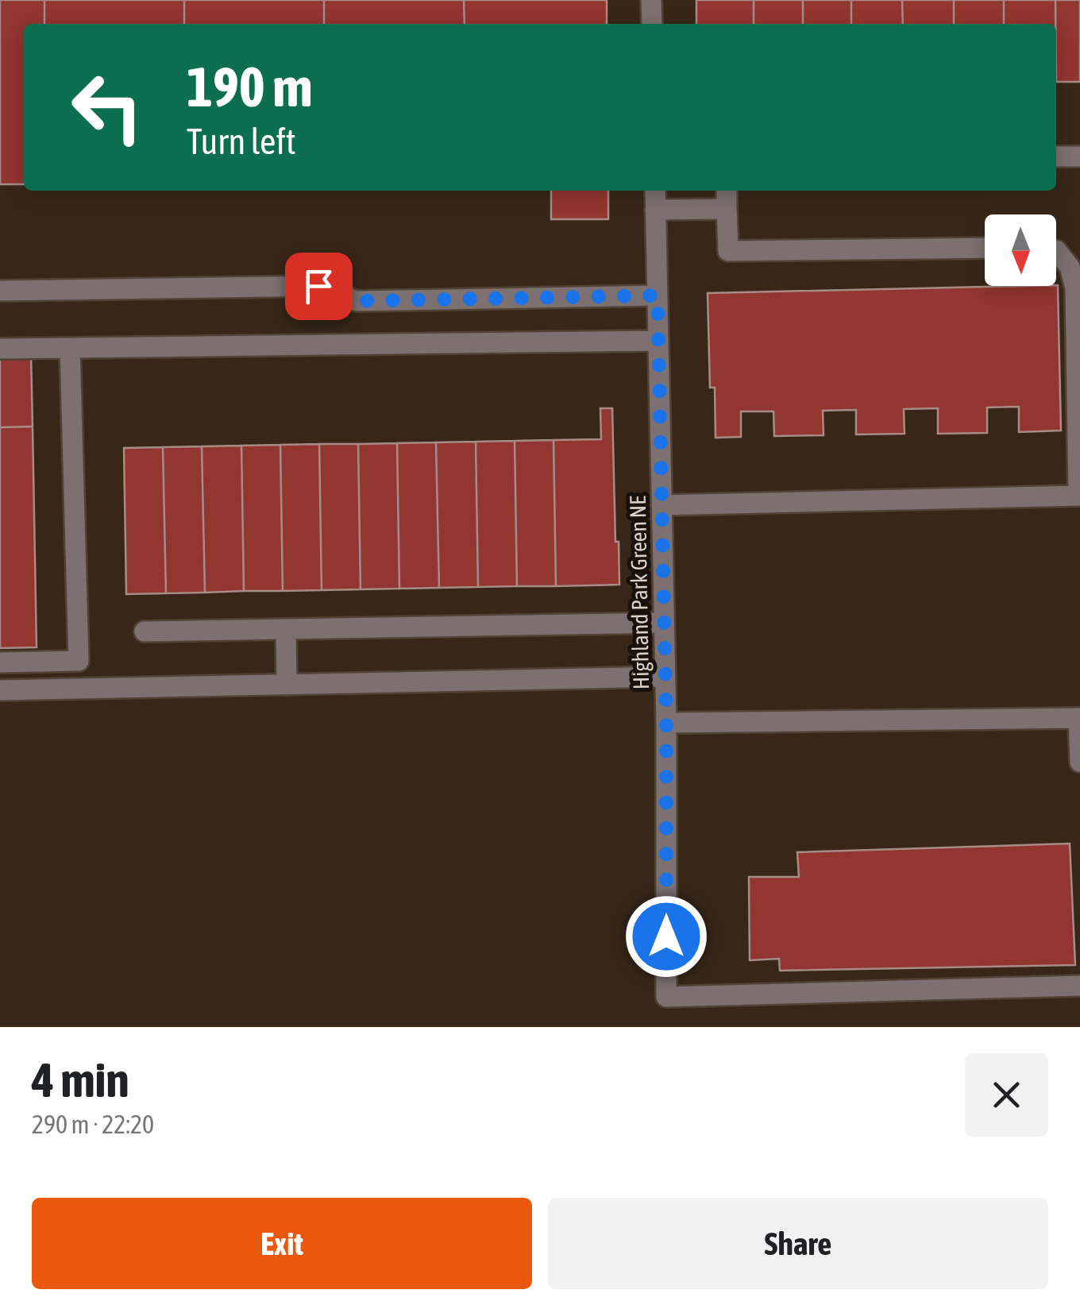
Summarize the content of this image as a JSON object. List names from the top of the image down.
{
  "streets": {
    "street": ["Highland Park Green NE"]
  },
  "north": "bottom",
  "page": {
    "turn": ["190 m", "Turn left"],
    "heading": ["4 min", "290 m · 22:20"],
    "buttons": ["Exit", "Share"]
  }
}
